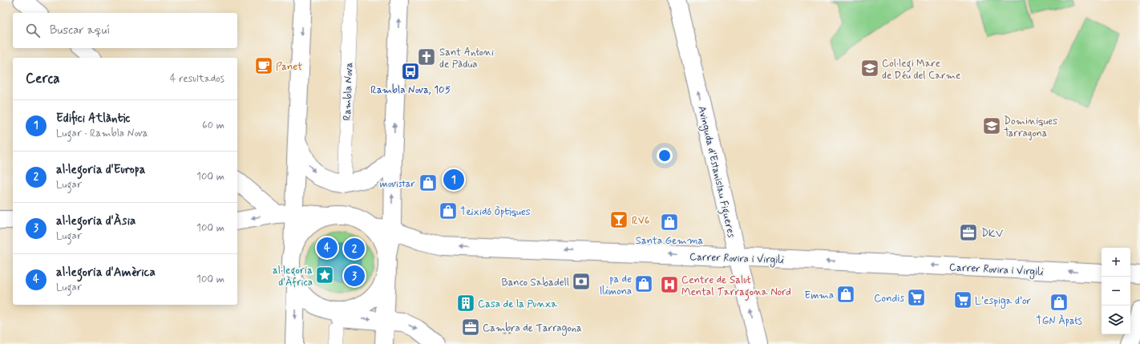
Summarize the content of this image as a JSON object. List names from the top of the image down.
{
  "streets": {
    "street": ["Rambla Nova", "Avinguda d'Estanislau Figueres", "Carrer Rovira i Virgili"]
  },
  "crossings": [
    ["Avinguda d'Estanislau Figueres", "Carrer Rovira i Virgili"]
  ],
  "one_way": ["Avinguda d'Estanislau Figueres", "Carrer Rovira i Virgili"],
  "places": {
    "church": ["Sant Antoni de Pàdua"],
    "cafe": ["Panet"],
    "school or university": ["Col·legi Mare de Déu del Carme", "Dominiques Tarragona"],
    "bus stop": ["Rambla Nova, 105"],
    "shop": [
      "movistar",
      "Teixidó Òptiques",
      "Santa Gemma",
      "pa de llimona",
      "Emma",
      "TGN Àpats"
    ],
    "bar": ["RV6"],
    "office": ["DKV", "Cambra de Tarragona"],
    "place": ["al·legoria d'Àfrica"],
    "bank": ["Banco Sabadell"],
    "hospital": ["Centre de Salut Mental Tarragona Nord"],
    "supermarket": ["Condis", "L’espiga d’or"],
    "building": ["Casa de la Punxa"]
  },
  "page": {
    "search": "Buscar aquí",
    "heading": ["Cerca", "4 resultados"],
    "list": [
      {
        "mark": "1",
        "name": "Edifici Atlàntic",
        "note": "Lugar · Rambla Nova",
        "value": "60 m"
      },
      {
        "mark": "2",
        "name": "al·legoria d'Europa",
        "note": "Lugar",
        "value": "100 m"
      },
      {
        "mark": "3",
        "name": "al·legoria d'Àsia",
        "note": "Lugar",
        "value": "100 m"
      },
      {
        "mark": "4",
        "name": "al·legoria d'Amèrica",
        "note": "Lugar",
        "value": "100 m"
      }
    ],
    "pins": [
      "1",
      "4",
      "2",
      "3"
    ],
    "map_buttons": ["+", "−"]
  }
}
